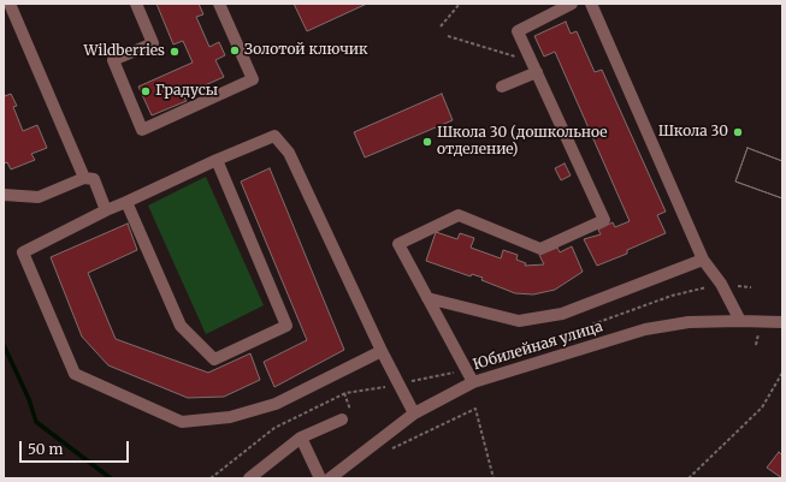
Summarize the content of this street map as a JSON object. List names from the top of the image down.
{
  "streets": {
    "street": ["Юбилейная улица"]
  },
  "places": [
    "Золотой ключик",
    "Wildberries",
    "Градусы",
    "Школа 30",
    "Школа 30 (дошкольное отделение)"
  ],
  "scale_bar": "50 m"
}
